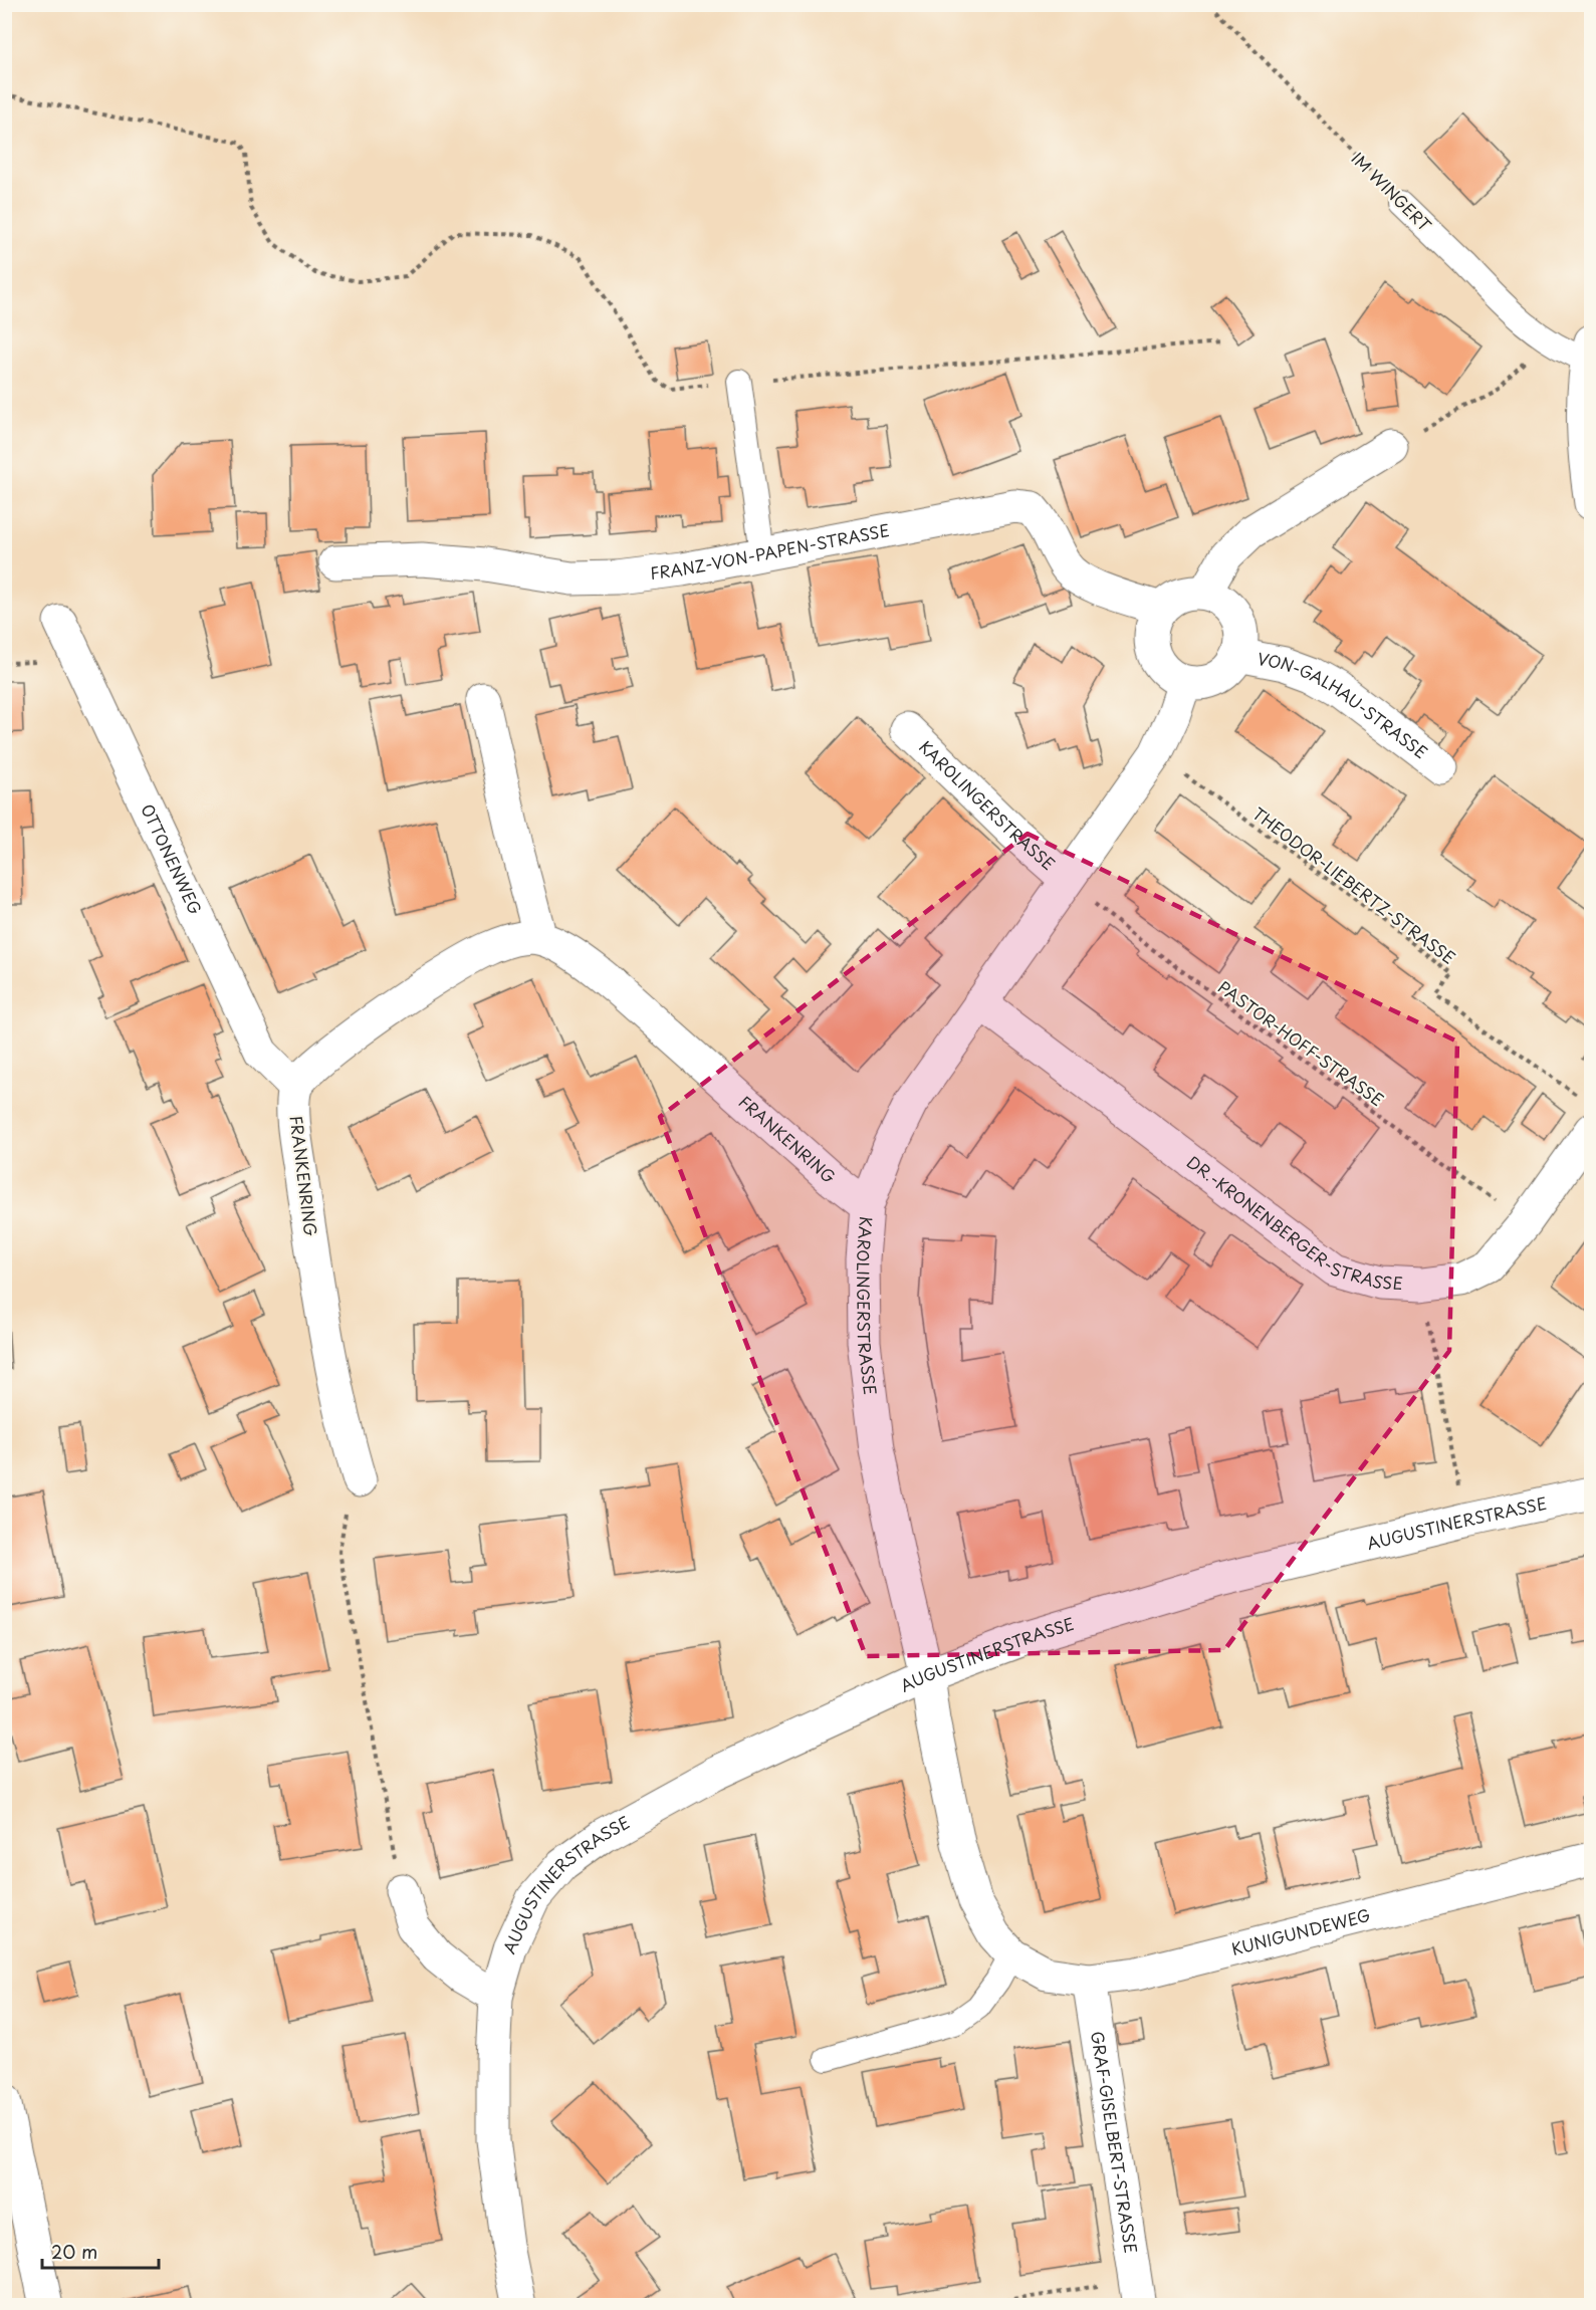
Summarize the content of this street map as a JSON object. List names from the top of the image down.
{
  "streets": {
    "street": [
      "FRANZ-VON-PAPEN-STRASSE",
      "VON-GALHAU-STRASSE",
      "KAROLINGERSTRASSE",
      "OTTONENWEG",
      "FRANKENRING",
      "DR.-KRONENBERGER-STRASSE",
      "AUGUSTINERSTRASSE",
      "KUNIGUNDEWEG",
      "GRAF-GISELBERT-STRASSE"
    ],
    "lane": ["IM WINGERT"],
    "path": ["THEODOR-LIEBERTZ-STRASSE", "PASTOR-HOFF-STRASSE"]
  },
  "crossings": [
    ["FRANZ-VON-PAPEN-STRASSE", "VON-GALHAU-STRASSE"],
    ["FRANZ-VON-PAPEN-STRASSE", "KAROLINGERSTRASSE"],
    ["VON-GALHAU-STRASSE", "KAROLINGERSTRASSE"],
    ["KAROLINGERSTRASSE", "THEODOR-LIEBERTZ-STRASSE"],
    ["KAROLINGERSTRASSE", "PASTOR-HOFF-STRASSE"],
    ["KAROLINGERSTRASSE", "FRANKENRING"],
    ["KAROLINGERSTRASSE", "DR.-KRONENBERGER-STRASSE"],
    ["KAROLINGERSTRASSE", "AUGUSTINERSTRASSE"],
    ["KAROLINGERSTRASSE", "KUNIGUNDEWEG"],
    ["OTTONENWEG", "FRANKENRING"],
    ["PASTOR-HOFF-STRASSE", "DR.-KRONENBERGER-STRASSE"],
    ["AUGUSTINERSTRASSE", "KUNIGUNDEWEG"],
    ["KUNIGUNDEWEG", "GRAF-GISELBERT-STRASSE"]
  ],
  "scale_bar": "20 m"
}
